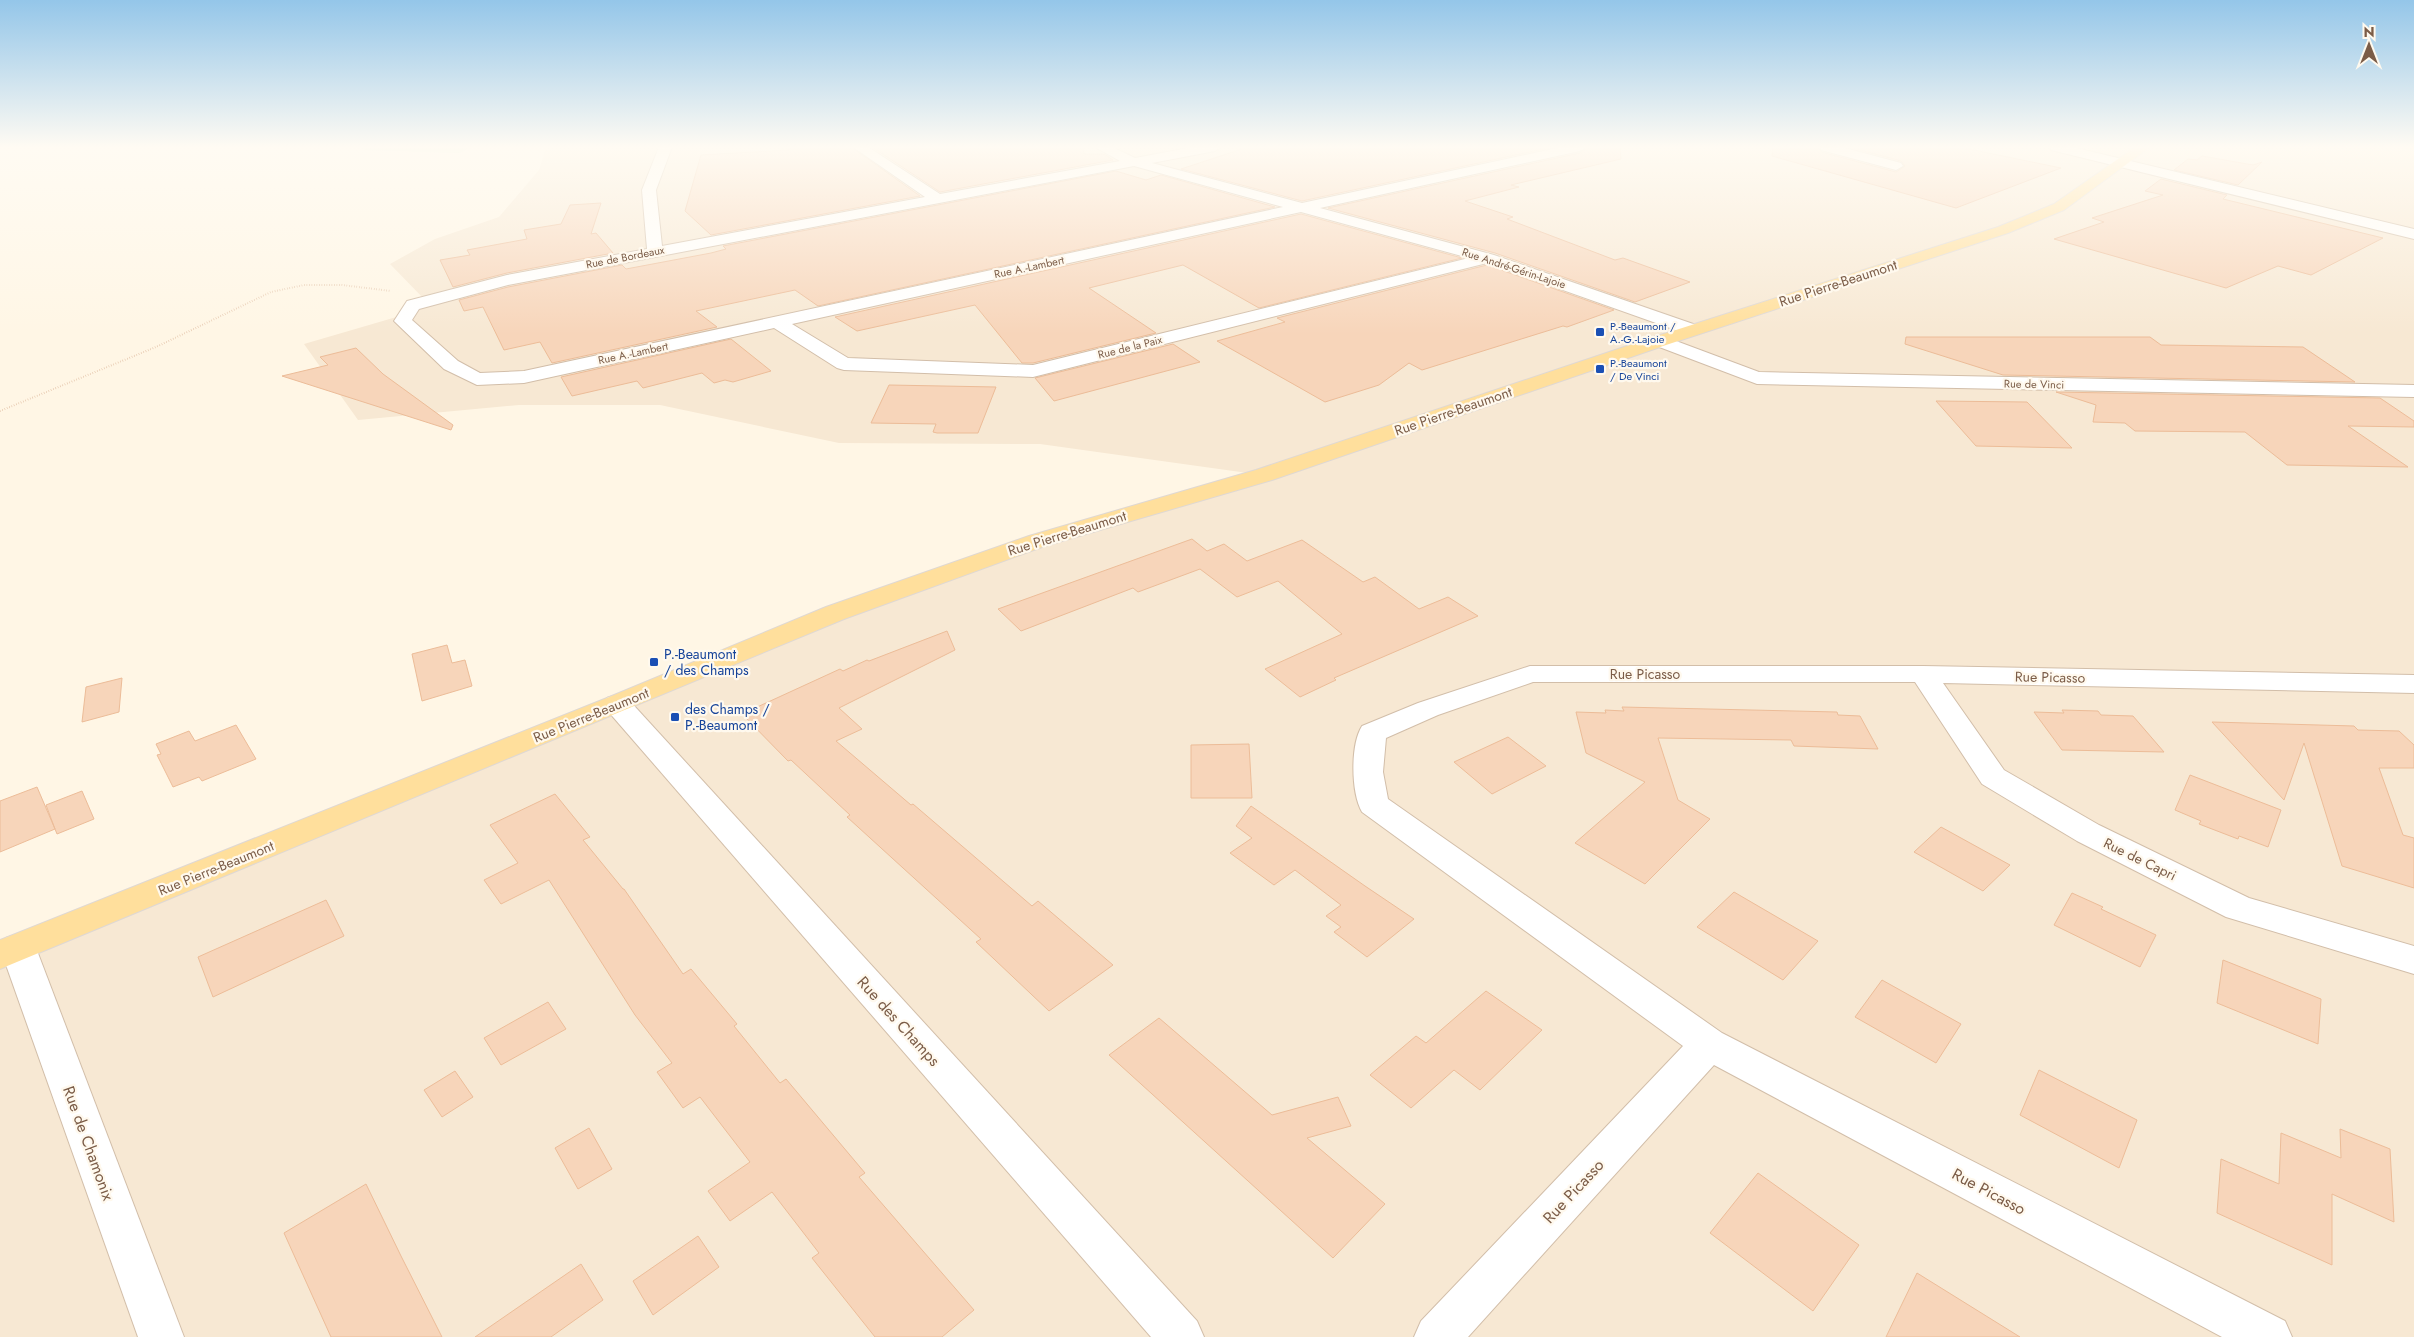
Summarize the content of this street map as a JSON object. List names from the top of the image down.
{
  "streets": {
    "main road": ["Rue Pierre-Beaumont"],
    "street": [
      "Rue de Bordeaux",
      "Rue A.-Lambert",
      "Rue André-Gérin-Lajoie",
      "Rue de la Paix",
      "Rue de Vinci",
      "Rue Picasso",
      "Rue de Capri",
      "Rue des Champs",
      "Rue de Chamonix"
    ]
  },
  "crossings": [
    ["Rue de Bordeaux", "Rue A.-Lambert"],
    ["Rue A.-Lambert", "Rue de la Paix"],
    ["Rue André-Gérin-Lajoie", "Rue Pierre-Beaumont"],
    ["Rue André-Gérin-Lajoie", "Rue de la Paix"],
    ["Rue Pierre-Beaumont", "Rue de Vinci"],
    ["Rue Pierre-Beaumont", "Rue des Champs"],
    ["Rue Pierre-Beaumont", "Rue de Chamonix"],
    ["Rue Picasso", "Rue de Capri"]
  ],
  "places": {
    "transit": [
      "P.-Beaumont / A.-G.-Lajoie",
      "P.-Beaumont / De Vinci",
      "P.-Beaumont / des Champs",
      "des Champs / P.-Beaumont"
    ]
  },
  "north": "top"
}
